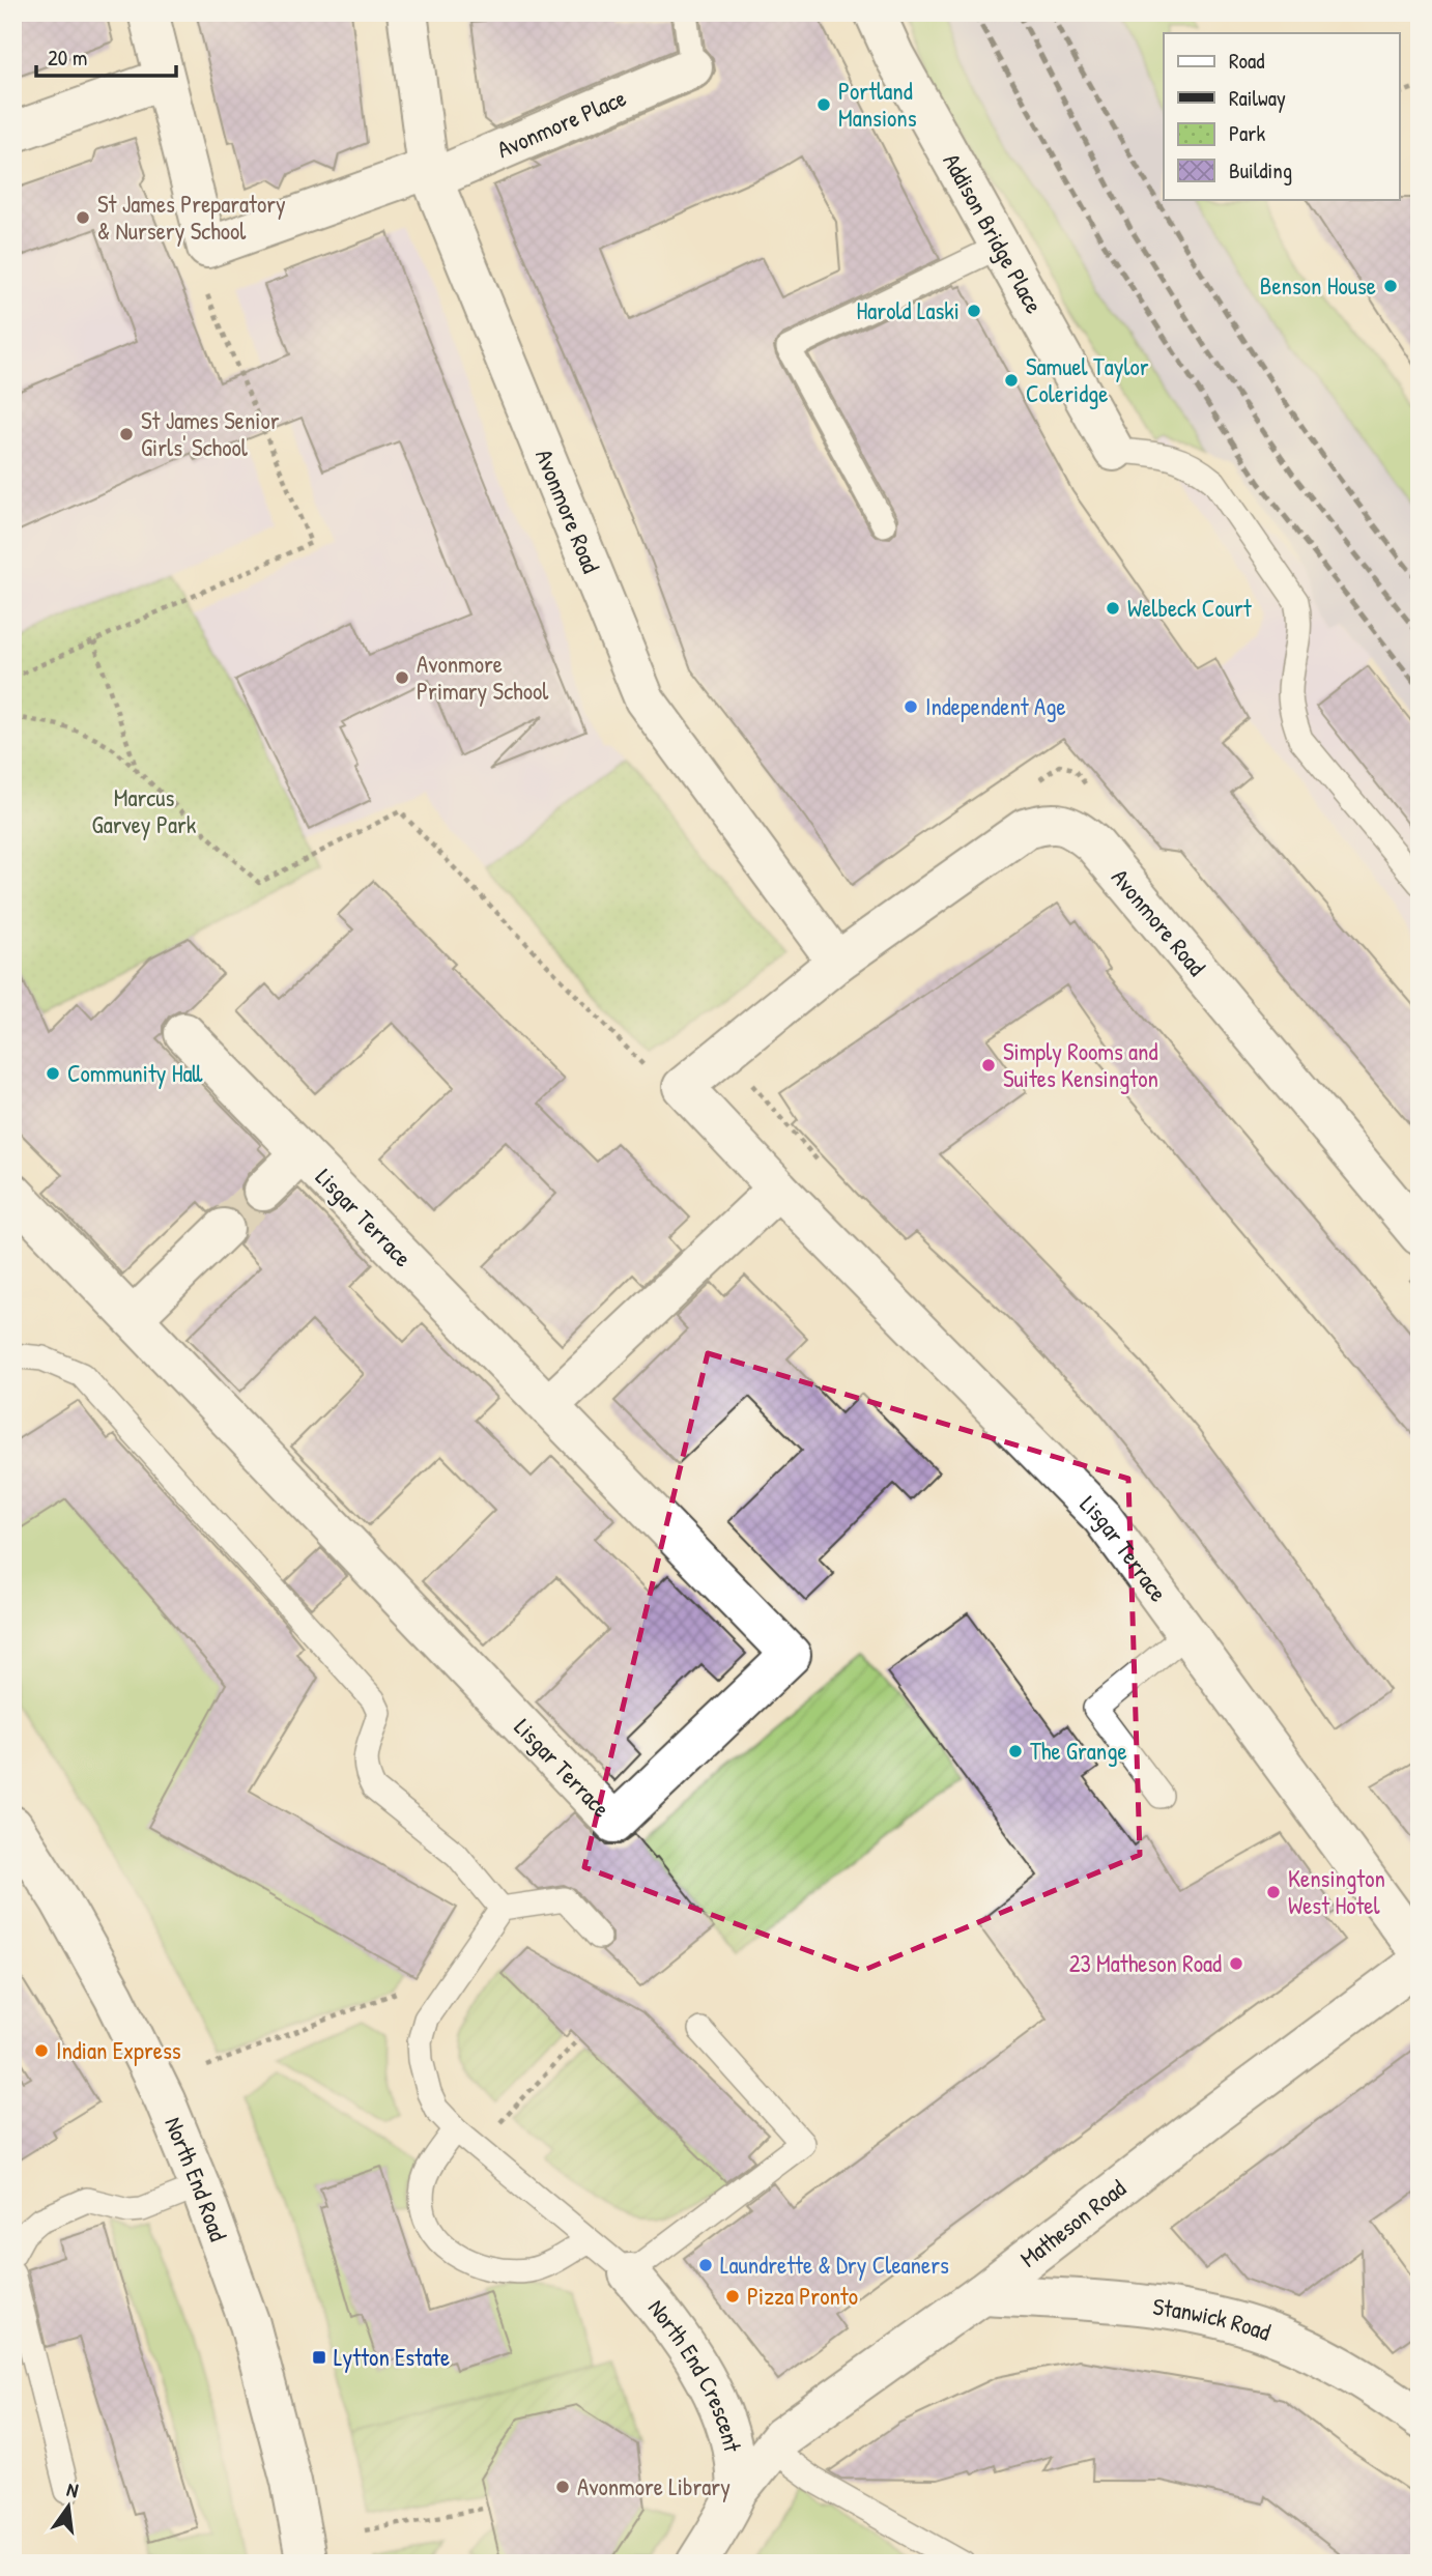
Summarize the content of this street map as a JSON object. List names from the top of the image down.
{
  "streets": {
    "street": [
      "Avonmore Place",
      "Addison Bridge Place",
      "Avonmore Road",
      "Lisgar Terrace",
      "North End Road",
      "Matheson Road",
      "Stanwick Road",
      "North End Crescent"
    ]
  },
  "crossings": [
    ["Avonmore Place", "Avonmore Road"],
    ["Avonmore Road", "Lisgar Terrace"],
    ["Matheson Road", "Stanwick Road"],
    ["Matheson Road", "North End Crescent"]
  ],
  "parks": ["Marcus Garvey Park"],
  "places": {
    "other": [
      "Portland Mansions",
      "St James Preparatory & Nursery School",
      "Benson House",
      "Harold Laski",
      "Samuel Taylor Coleridge",
      "St James Senior Girls' School",
      "Welbeck Court",
      "Avonmore Primary School",
      "Independent Age",
      "Simply Rooms and Suites Kensington",
      "Community Hall",
      "The Grange",
      "Kensington West Hotel",
      "23 Matheson Road",
      "Indian Express",
      "Laundrette & Dry Cleaners",
      "Pizza Pronto",
      "Avonmore Library"
    ],
    "transit": ["Lytton Estate"]
  },
  "legend": [
    "Road",
    "Railway",
    "Park",
    "Building"
  ],
  "scale_bar": "20 m",
  "north": "top"
}
